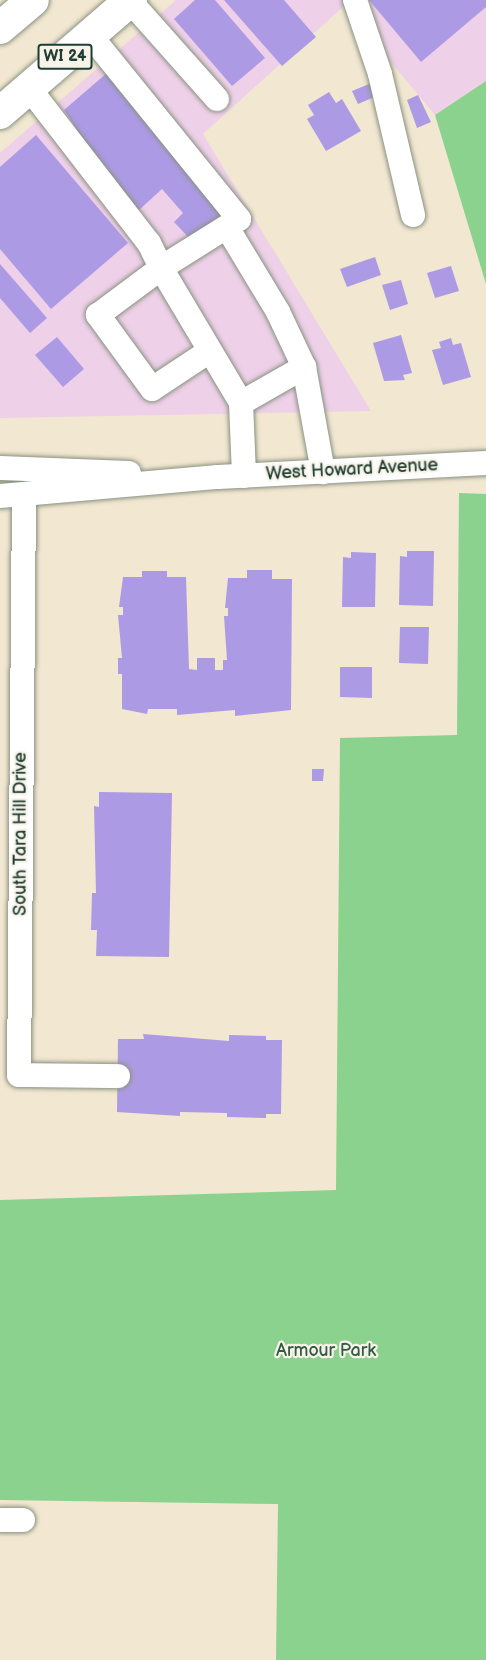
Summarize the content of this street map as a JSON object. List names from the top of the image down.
{
  "streets": {
    "main road": ["WI 24"],
    "street": ["West Howard Avenue", "South Tara Hill Drive"]
  },
  "crossings": [
    ["West Howard Avenue", "South Tara Hill Drive"]
  ],
  "parks": ["Armour Park"]
}
